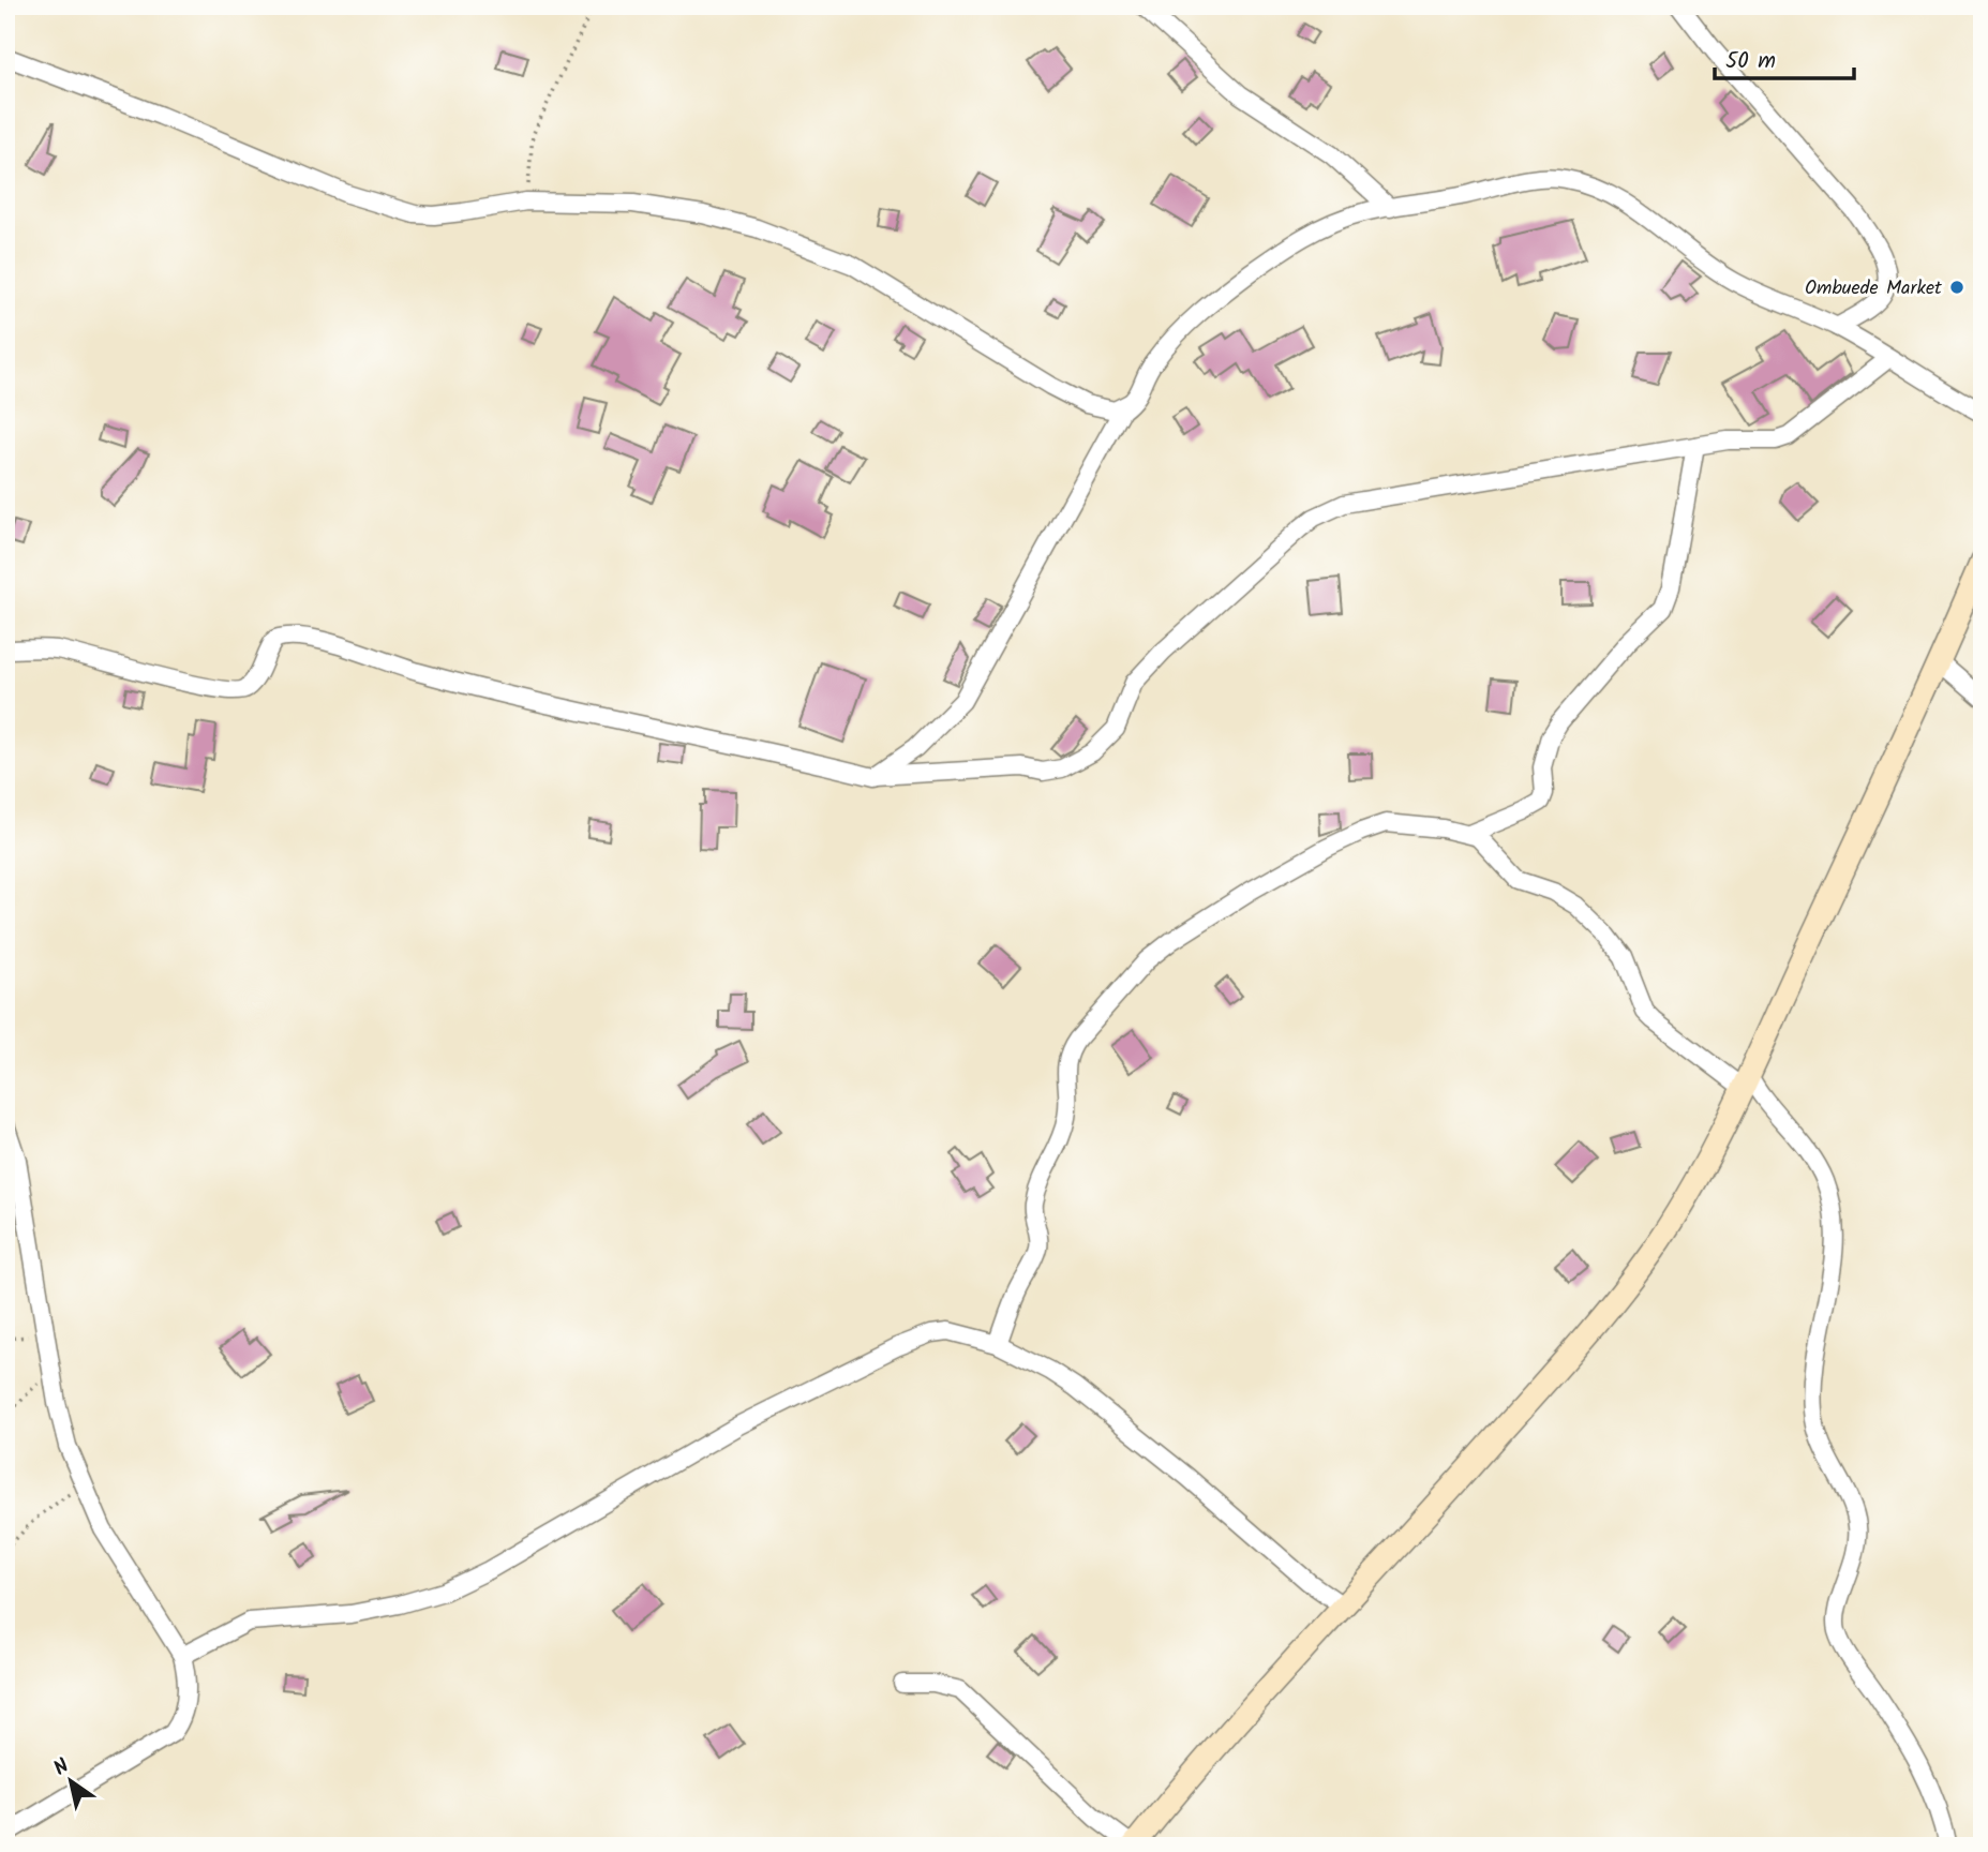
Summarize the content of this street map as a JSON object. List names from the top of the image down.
{
  "places": ["Ombuede Market"],
  "scale_bar": "50 m",
  "north": "top left"
}
